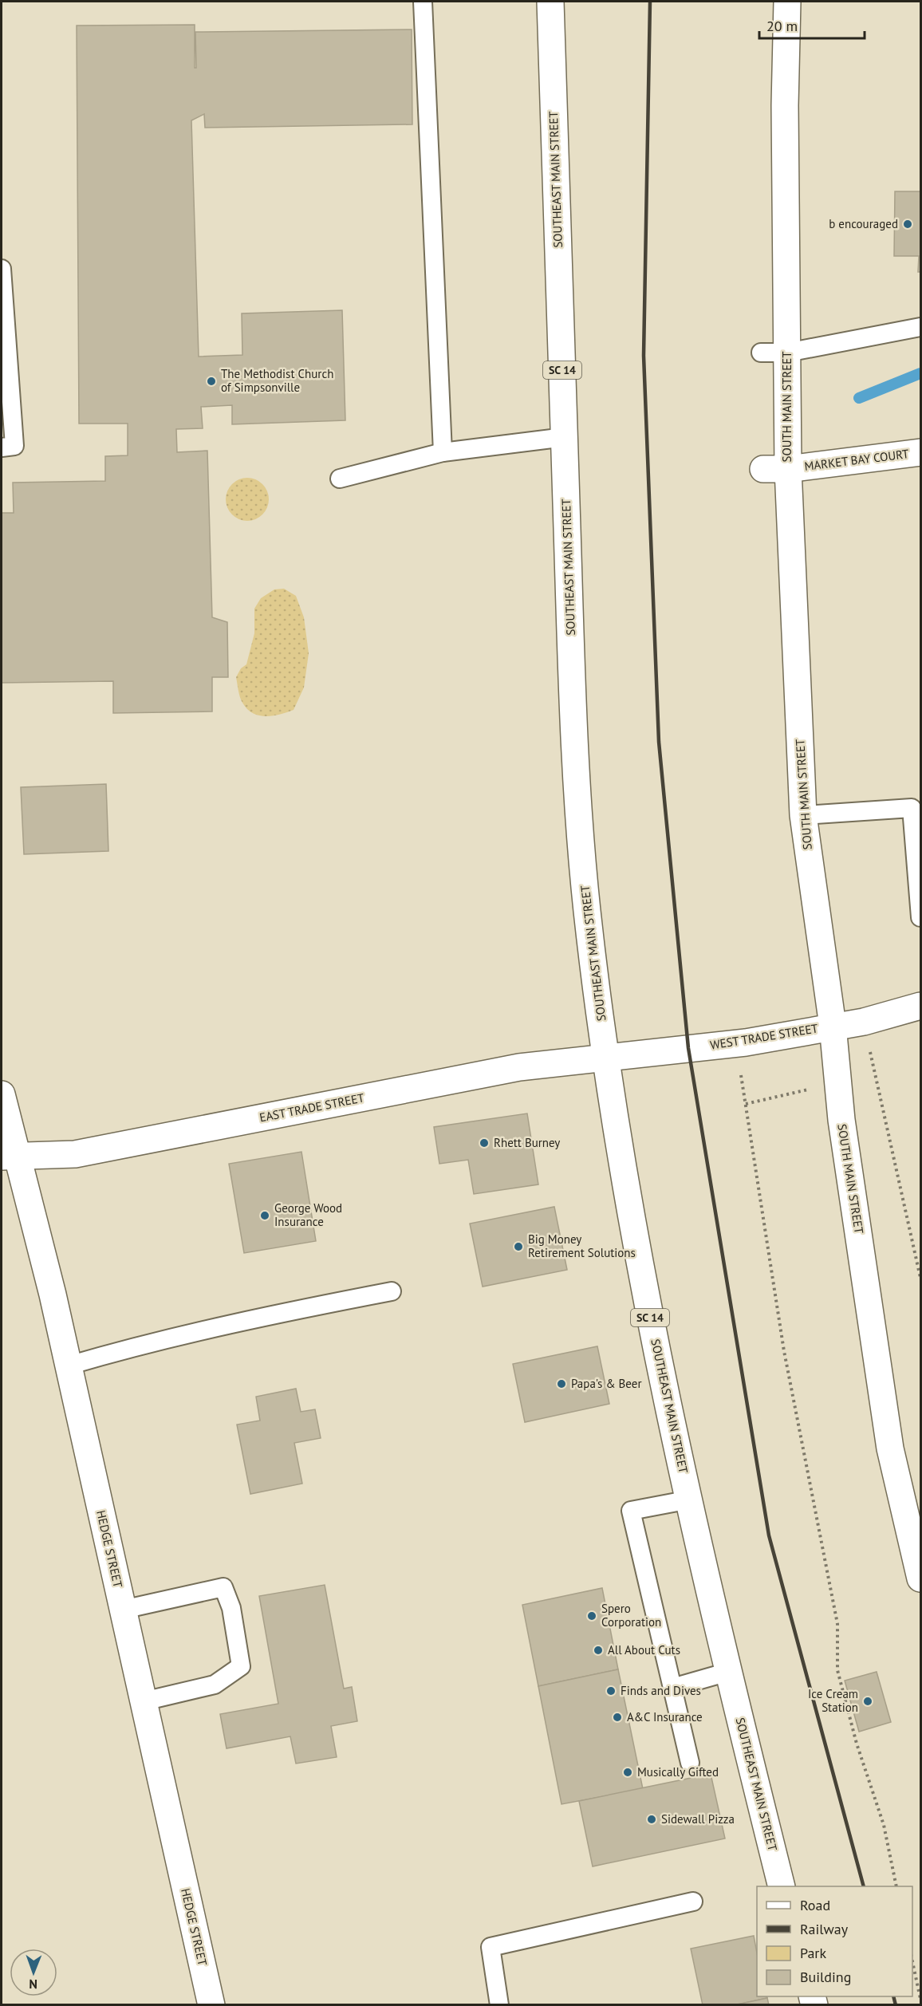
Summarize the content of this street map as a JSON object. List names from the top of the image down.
{
  "streets": {
    "street": [
      "SOUTHEAST MAIN STREET",
      "SC 14",
      "SOUTH MAIN STREET",
      "MARKET BAY COURT",
      "WEST TRADE STREET",
      "EAST TRADE STREET",
      "HEDGE STREET"
    ]
  },
  "crossings": [
    ["SOUTHEAST MAIN STREET", "WEST TRADE STREET"],
    ["SOUTHEAST MAIN STREET", "EAST TRADE STREET"],
    ["SOUTH MAIN STREET", "MARKET BAY COURT"],
    ["SOUTH MAIN STREET", "WEST TRADE STREET"],
    ["WEST TRADE STREET", "EAST TRADE STREET"],
    ["EAST TRADE STREET", "HEDGE STREET"]
  ],
  "places": [
    "b encouraged",
    "The Methodist Church of Simpsonville",
    "Rhett Burney",
    "George Wood Insurance",
    "Big Money Retirement Solutions",
    "Papa's & Beer",
    "Spero Corporation",
    "All About Cuts",
    "Finds and Dives",
    "Ice Cream Station",
    "A&C Insurance",
    "Musically Gifted",
    "Sidewall Pizza"
  ],
  "legend": [
    "Road",
    "Railway",
    "Park",
    "Building"
  ],
  "scale_bar": "20 m",
  "north": "bottom"
}
